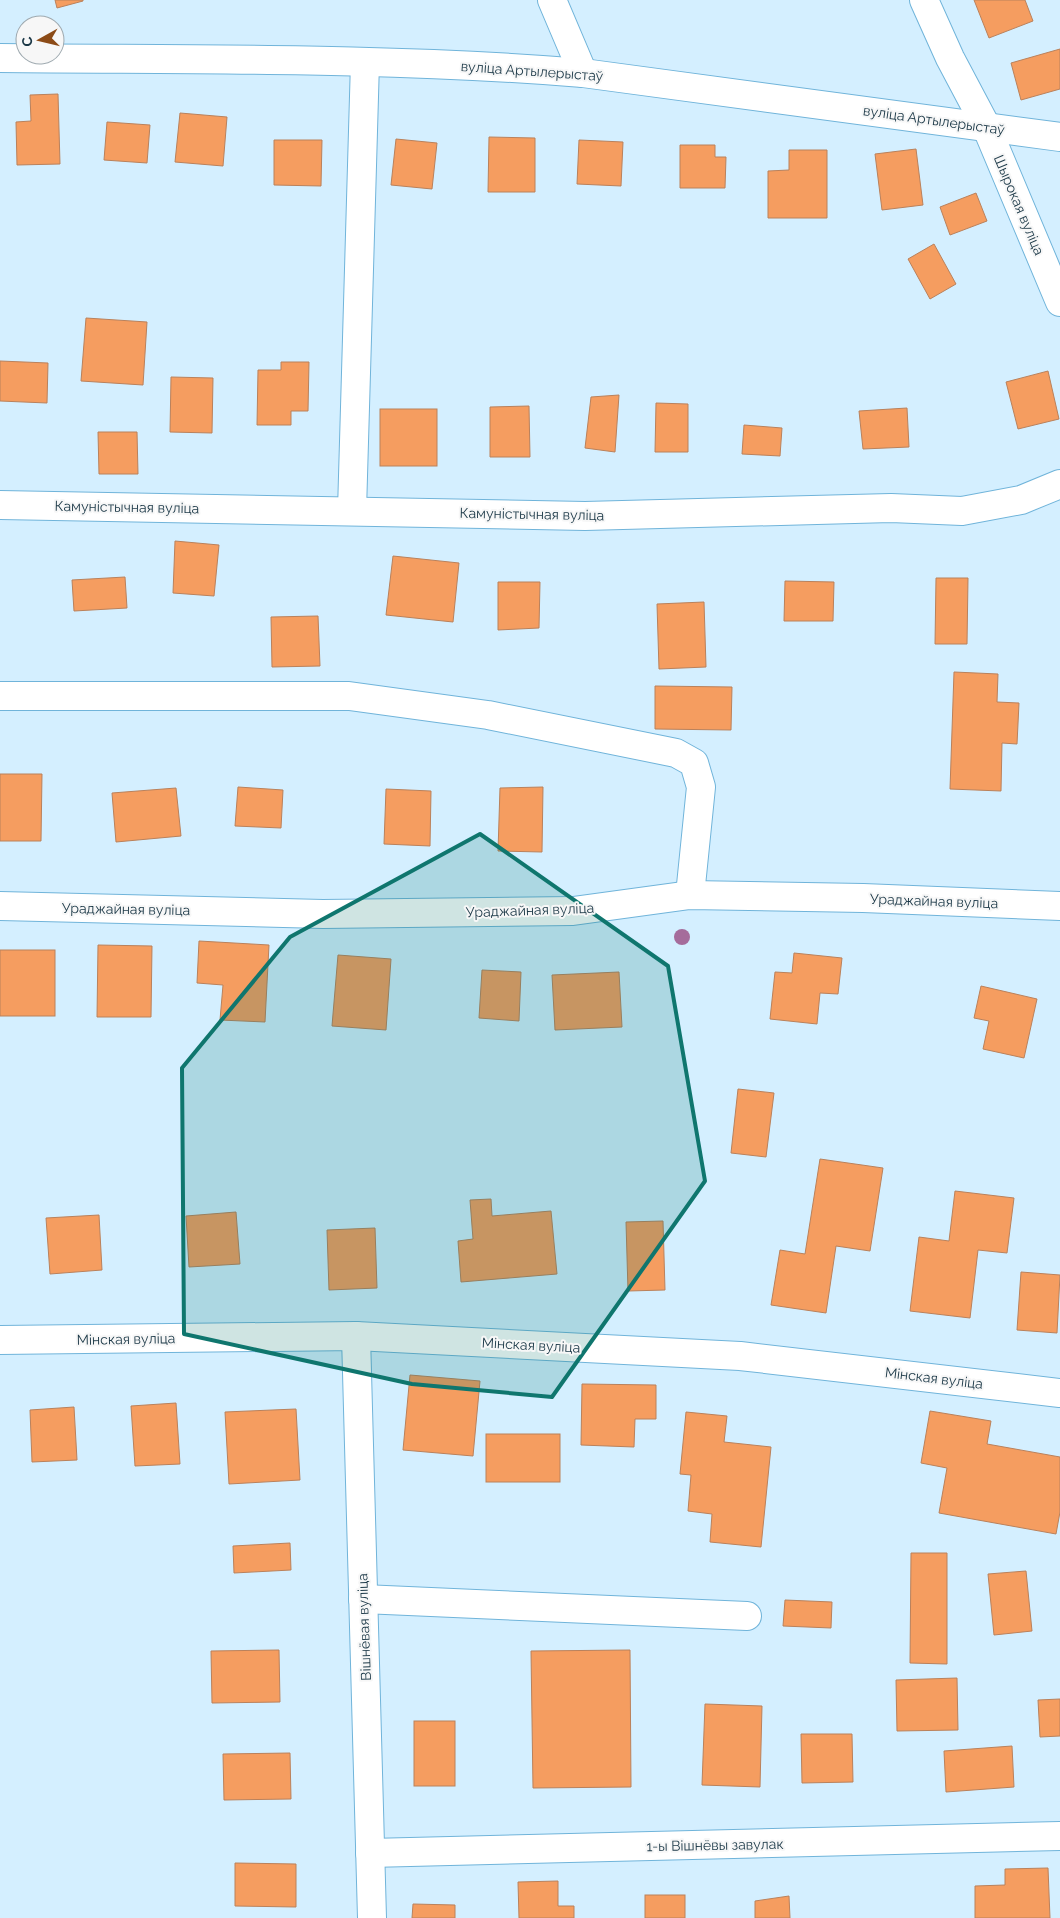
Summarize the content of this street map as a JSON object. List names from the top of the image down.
{
  "streets": {
    "street": [
      "вуліца Артылерыстаў",
      "Шырокая вуліца",
      "Камуністычная вуліца",
      "Ураджайная вуліца",
      "Мінская вуліца",
      "Вішнёвая вуліца",
      "1-ы Вішнёвы завулак"
    ]
  },
  "crossings": [
    ["вуліца Артылерыстаў", "Шырокая вуліца"],
    ["Мінская вуліца", "Вішнёвая вуліца"],
    ["Вішнёвая вуліца", "1-ы Вішнёвы завулак"]
  ],
  "north": "left"
}
